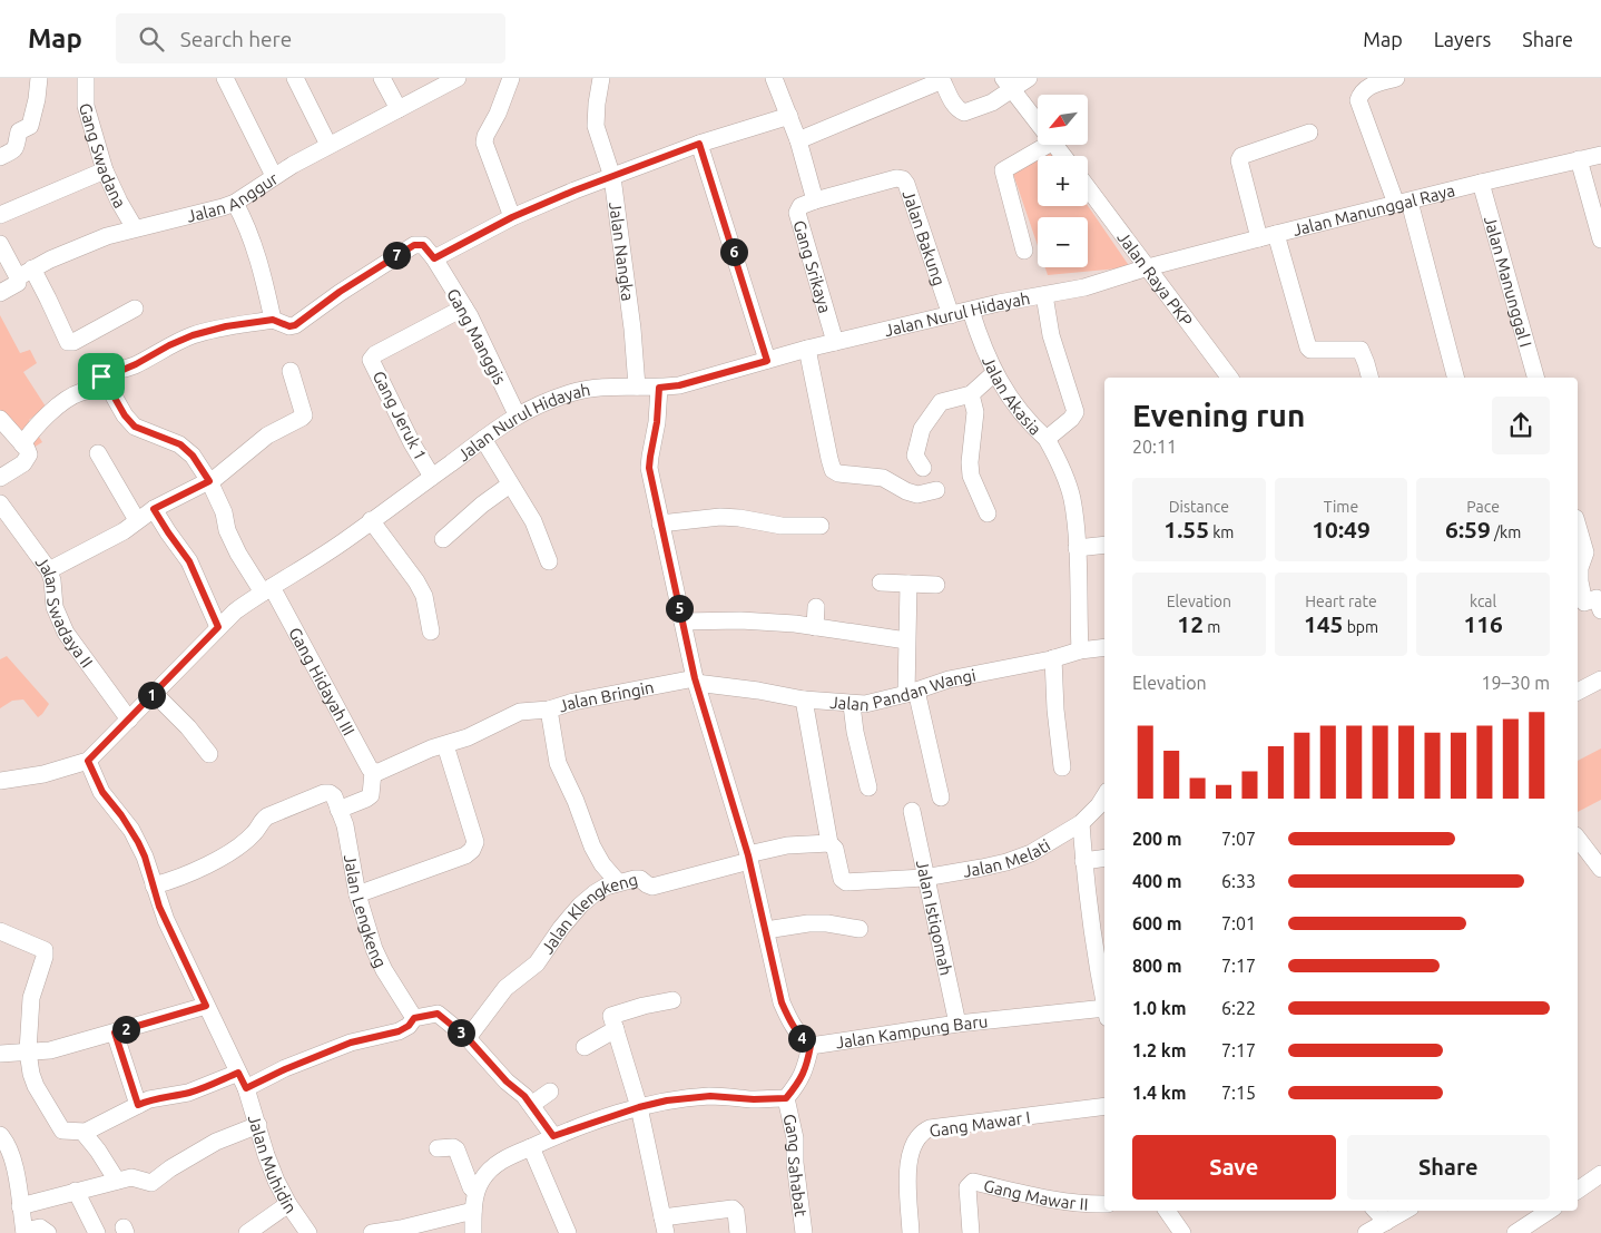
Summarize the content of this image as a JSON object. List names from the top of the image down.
{
  "streets": {
    "street": [
      "Gang Swadana",
      "Jalan Anggur",
      "Jalan Manunggal Raya",
      "Jalan Bakung",
      "Jalan Nangka",
      "Gang Srikaya",
      "Jalan Raya PKP",
      "Jalan Manunggal I",
      "Jalan Nurul Hidayah",
      "Gang Manggis",
      "Jalan Akasia",
      "Gang Jeruk 1",
      "Jalan Swadaya II",
      "Gang Hidayah III",
      "Jalan Pandan Wangi",
      "Jalan Bringin",
      "Jalan Melati",
      "Jalan Lengkeng",
      "Jalan Istiqomah",
      "Jalan Klengkeng",
      "Jalan Kampung Baru",
      "Gang Mawar I",
      "Jalan Muhidin",
      "Gang Sahabat",
      "Gang Mawar II"
    ]
  },
  "crossings": [
    ["Gang Swadana", "Jalan Anggur"],
    ["Jalan Manunggal Raya", "Jalan Raya PKP"],
    ["Jalan Manunggal Raya", "Jalan Manunggal I"],
    ["Jalan Manunggal Raya", "Jalan Nurul Hidayah"],
    ["Jalan Bakung", "Gang Srikaya"],
    ["Jalan Bakung", "Jalan Nurul Hidayah"],
    ["Jalan Nangka", "Jalan Nurul Hidayah"],
    ["Gang Srikaya", "Jalan Nurul Hidayah"],
    ["Jalan Raya PKP", "Jalan Nurul Hidayah"],
    ["Jalan Nurul Hidayah", "Gang Manggis"],
    ["Jalan Nurul Hidayah", "Jalan Akasia"],
    ["Jalan Nurul Hidayah", "Gang Jeruk 1"],
    ["Jalan Nurul Hidayah", "Jalan Swadaya II"],
    ["Jalan Nurul Hidayah", "Gang Hidayah III"],
    ["Jalan Nurul Hidayah", "Jalan Muhidin"],
    ["Gang Manggis", "Gang Jeruk 1"],
    ["Jalan Pandan Wangi", "Jalan Bringin"],
    ["Jalan Melati", "Jalan Istiqomah"],
    ["Jalan Melati", "Jalan Klengkeng"],
    ["Jalan Istiqomah", "Jalan Kampung Baru"]
  ],
  "north": "bottom left",
  "page": {
    "header": "Map",
    "search": "Search here",
    "nav": ["Map", "Layers", "Share"],
    "map_buttons": ["+", "−"],
    "pins": [
      "6",
      "7",
      "5",
      "1",
      "2",
      "3",
      "4"
    ],
    "heading": ["Evening run", "20:11"],
    "stats": [
      ["Distance", "1.55 km"],
      ["Time", "10:49"],
      ["Pace", "6:59 /km"],
      ["Elevation", "12 m"],
      ["Heart rate", "145 bpm"],
      ["kcal", "116"]
    ],
    "chart": ["Elevation", "19–30 m"],
    "list": [
      {
        "name": "200 m",
        "note": "7:07"
      },
      {
        "name": "400 m",
        "note": "6:33"
      },
      {
        "name": "600 m",
        "note": "7:01"
      },
      {
        "name": "800 m",
        "note": "7:17"
      },
      {
        "name": "1.0 km",
        "note": "6:22"
      },
      {
        "name": "1.2 km",
        "note": "7:17"
      },
      {
        "name": "1.4 km",
        "note": "7:15"
      }
    ],
    "buttons": ["Save", "Share"]
  }
}
